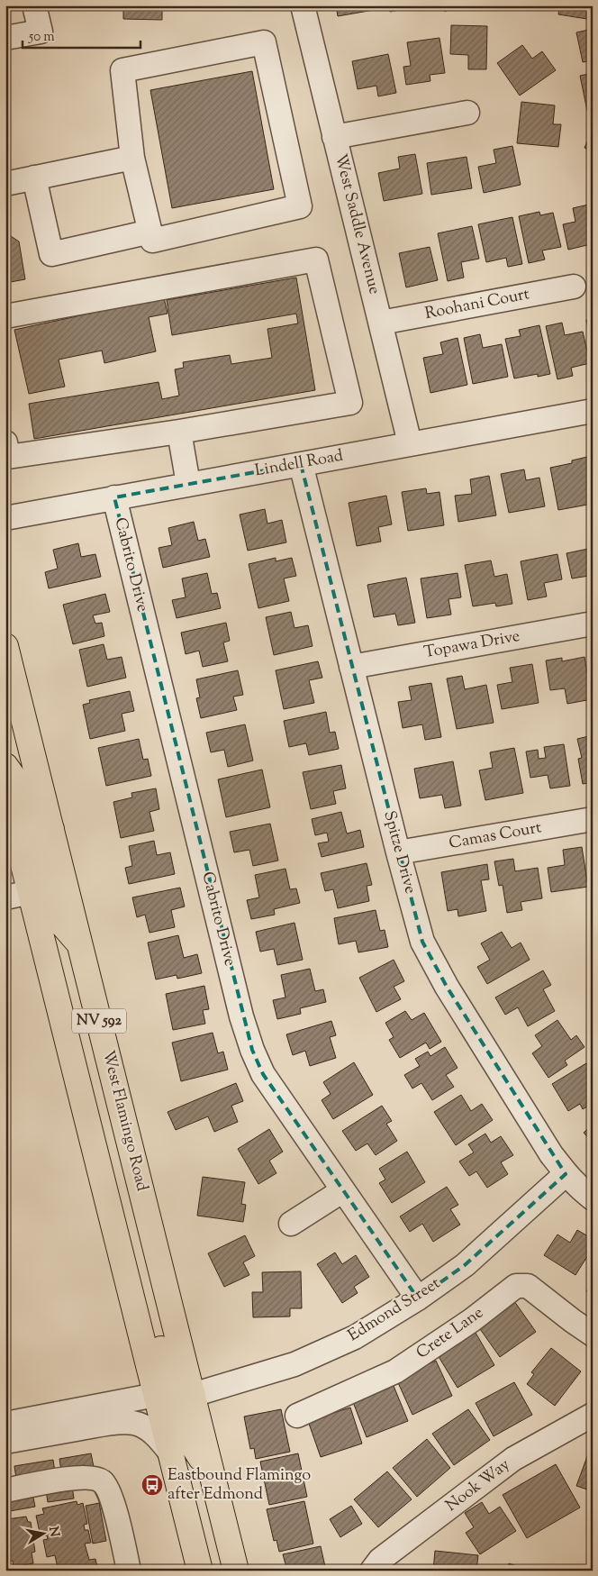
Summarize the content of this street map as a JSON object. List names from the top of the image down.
{
  "streets": {
    "main road": ["NV 592", "West Flamingo Road"],
    "street": [
      "West Saddle Avenue",
      "Roohani Court",
      "Lindell Road",
      "Cabrito Drive",
      "Topawa Drive",
      "Camas Court",
      "Spitze Drive",
      "Edmond Street",
      "Crete Lane",
      "Nook Way"
    ]
  },
  "crossings": [
    ["West Saddle Avenue", "Roohani Court"],
    ["West Saddle Avenue", "Lindell Road"],
    ["Lindell Road", "Cabrito Drive"],
    ["Lindell Road", "Spitze Drive"],
    ["Cabrito Drive", "Edmond Street"],
    ["Topawa Drive", "Spitze Drive"],
    ["Camas Court", "Spitze Drive"],
    ["Spitze Drive", "Edmond Street"],
    ["West Flamingo Road", "Edmond Street"]
  ],
  "places": {
    "bus stop": ["Eastbound Flamingo after Edmond"]
  },
  "scale_bar": "50 m",
  "north": "right"
}
